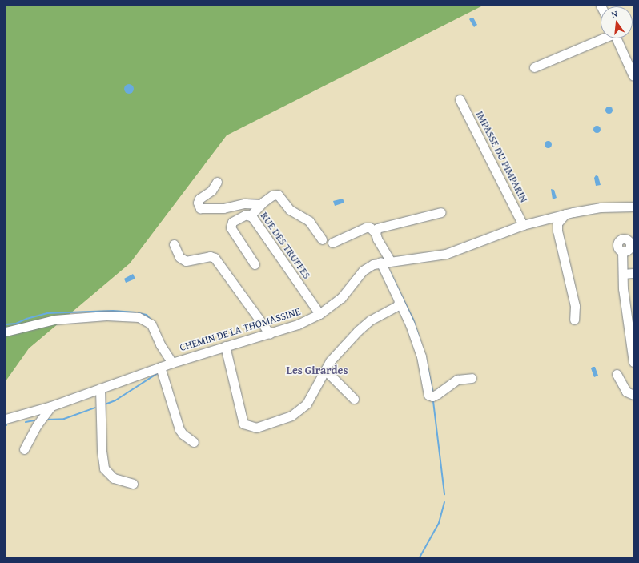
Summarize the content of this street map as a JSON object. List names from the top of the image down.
{
  "streets": {
    "street": ["IMPASSE DU PIMPARIN", "RUE DES TRUFFES", "CHEMIN DE LA THOMASSINE"]
  },
  "crossings": [
    ["IMPASSE DU PIMPARIN", "CHEMIN DE LA THOMASSINE"],
    ["RUE DES TRUFFES", "CHEMIN DE LA THOMASSINE"]
  ],
  "districts": ["Les Girardes"],
  "north": "top"
}
